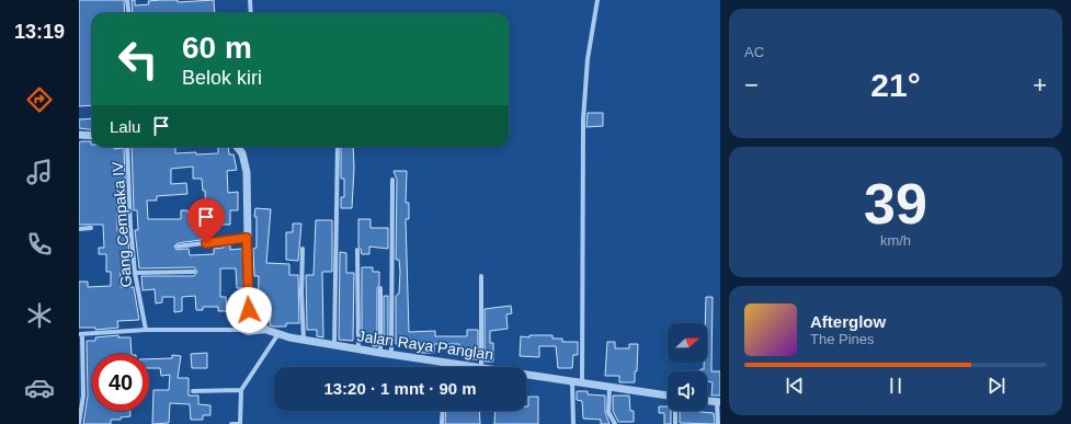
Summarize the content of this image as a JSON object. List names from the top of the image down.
{
  "streets": {
    "street": ["Gang Cempaka IV", "Jalan Raya Panglan"]
  },
  "north": "right",
  "page": {
    "tabs": "13:19",
    "tile": [
      "AC",
      ["39", "km/h"]
    ],
    "turn": ["60 m", "Belok kiri"],
    "heat": ["−", "21°", "+"],
    "then": "Lalu",
    "song": ["Afterglow", "The Pines"],
    "limit": "40",
    "trip": "13:20 · 1 mnt · 90 m"
  }
}
